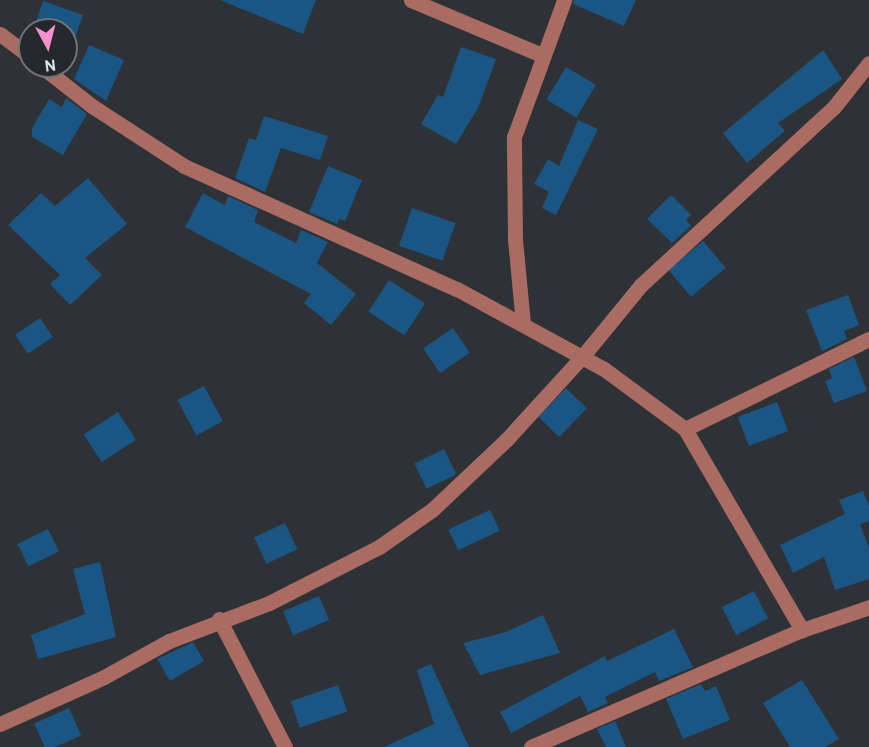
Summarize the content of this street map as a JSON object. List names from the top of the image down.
{
  "north": "bottom"
}
